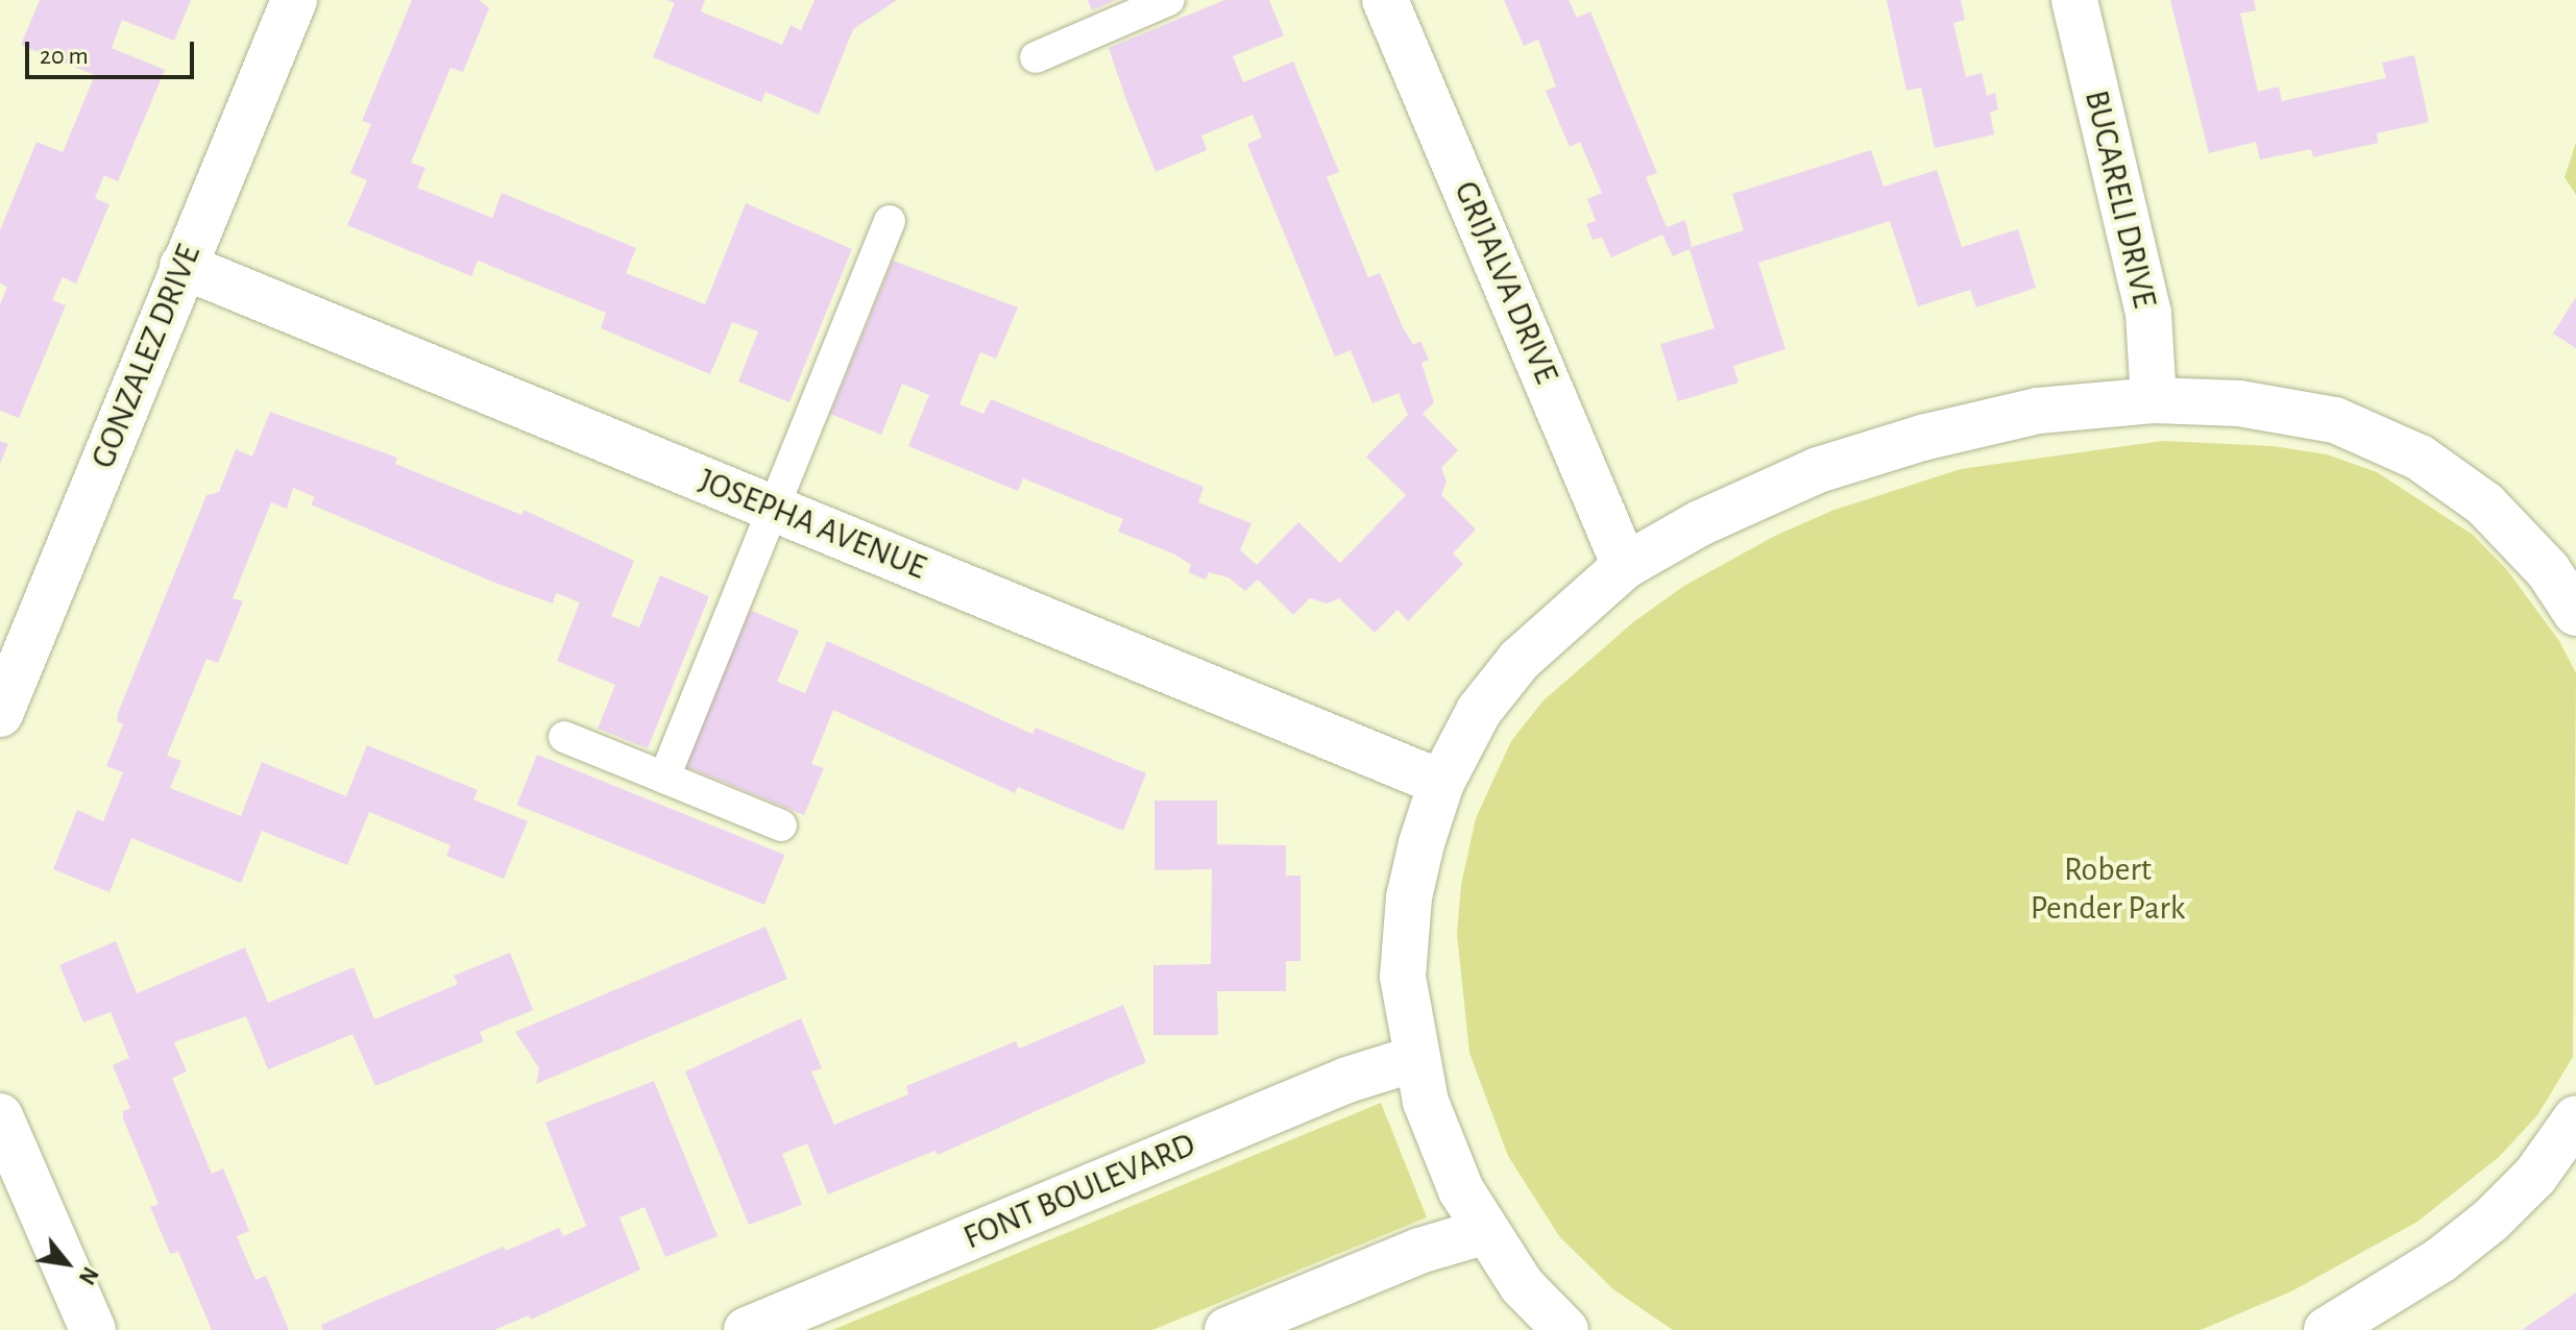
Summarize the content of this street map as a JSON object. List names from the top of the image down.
{
  "streets": {
    "street": [
      "BUCARELI DRIVE",
      "GRIJALVA DRIVE",
      "GONZALEZ DRIVE",
      "JOSEPHA AVENUE",
      "FONT BOULEVARD"
    ]
  },
  "crossings": [
    ["GONZALEZ DRIVE", "JOSEPHA AVENUE"]
  ],
  "parks": ["Robert Pender Park"],
  "scale_bar": "20 m",
  "north": "bottom right"
}
